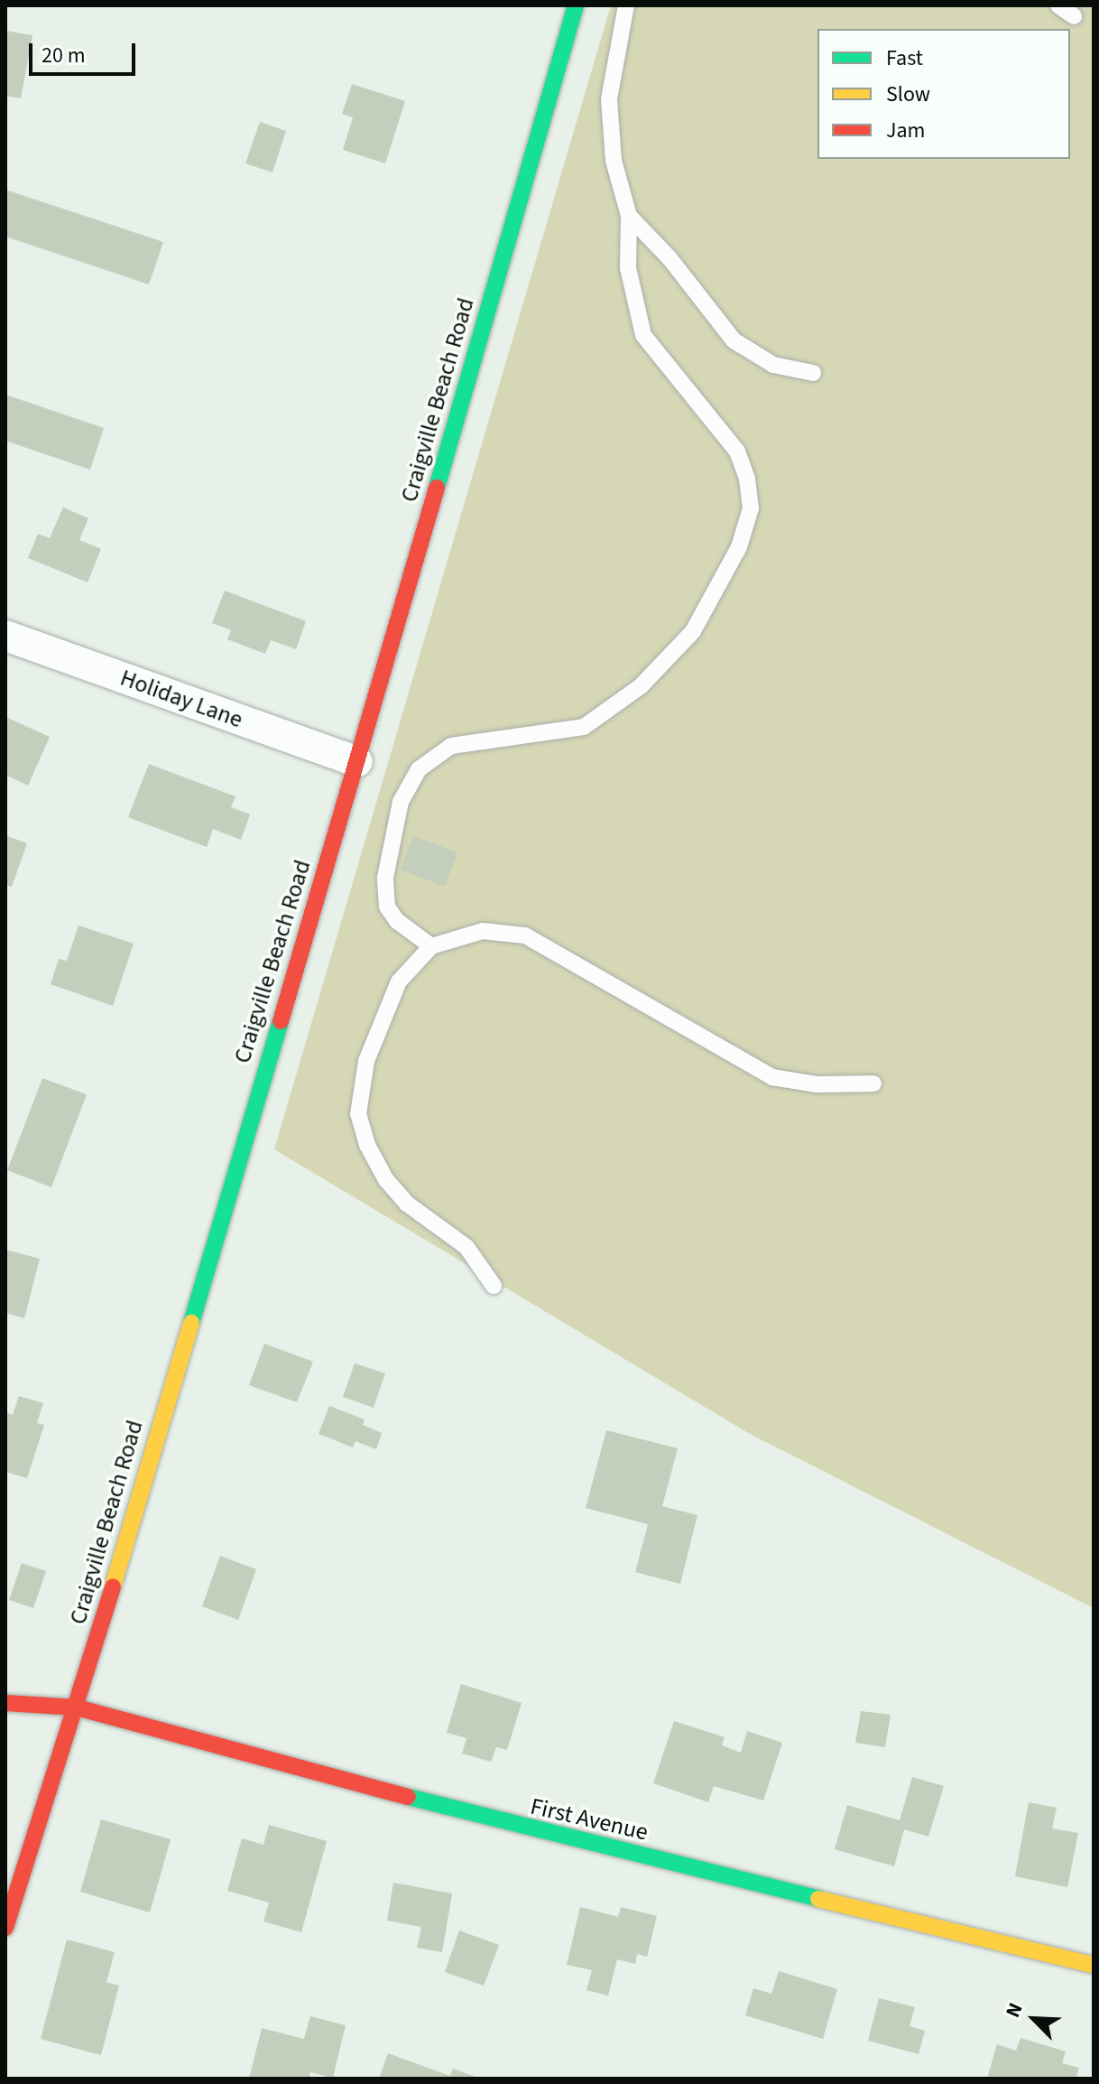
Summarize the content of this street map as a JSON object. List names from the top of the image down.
{
  "streets": {
    "main road": ["Craigville Beach Road", "First Avenue"],
    "street": ["Holiday Lane"]
  },
  "crossings": [
    ["Craigville Beach Road", "Holiday Lane"],
    ["Craigville Beach Road", "First Avenue"]
  ],
  "legend": ["Fast", "Slow", "Jam"],
  "scale_bar": "20 m",
  "north": "top left"
}
